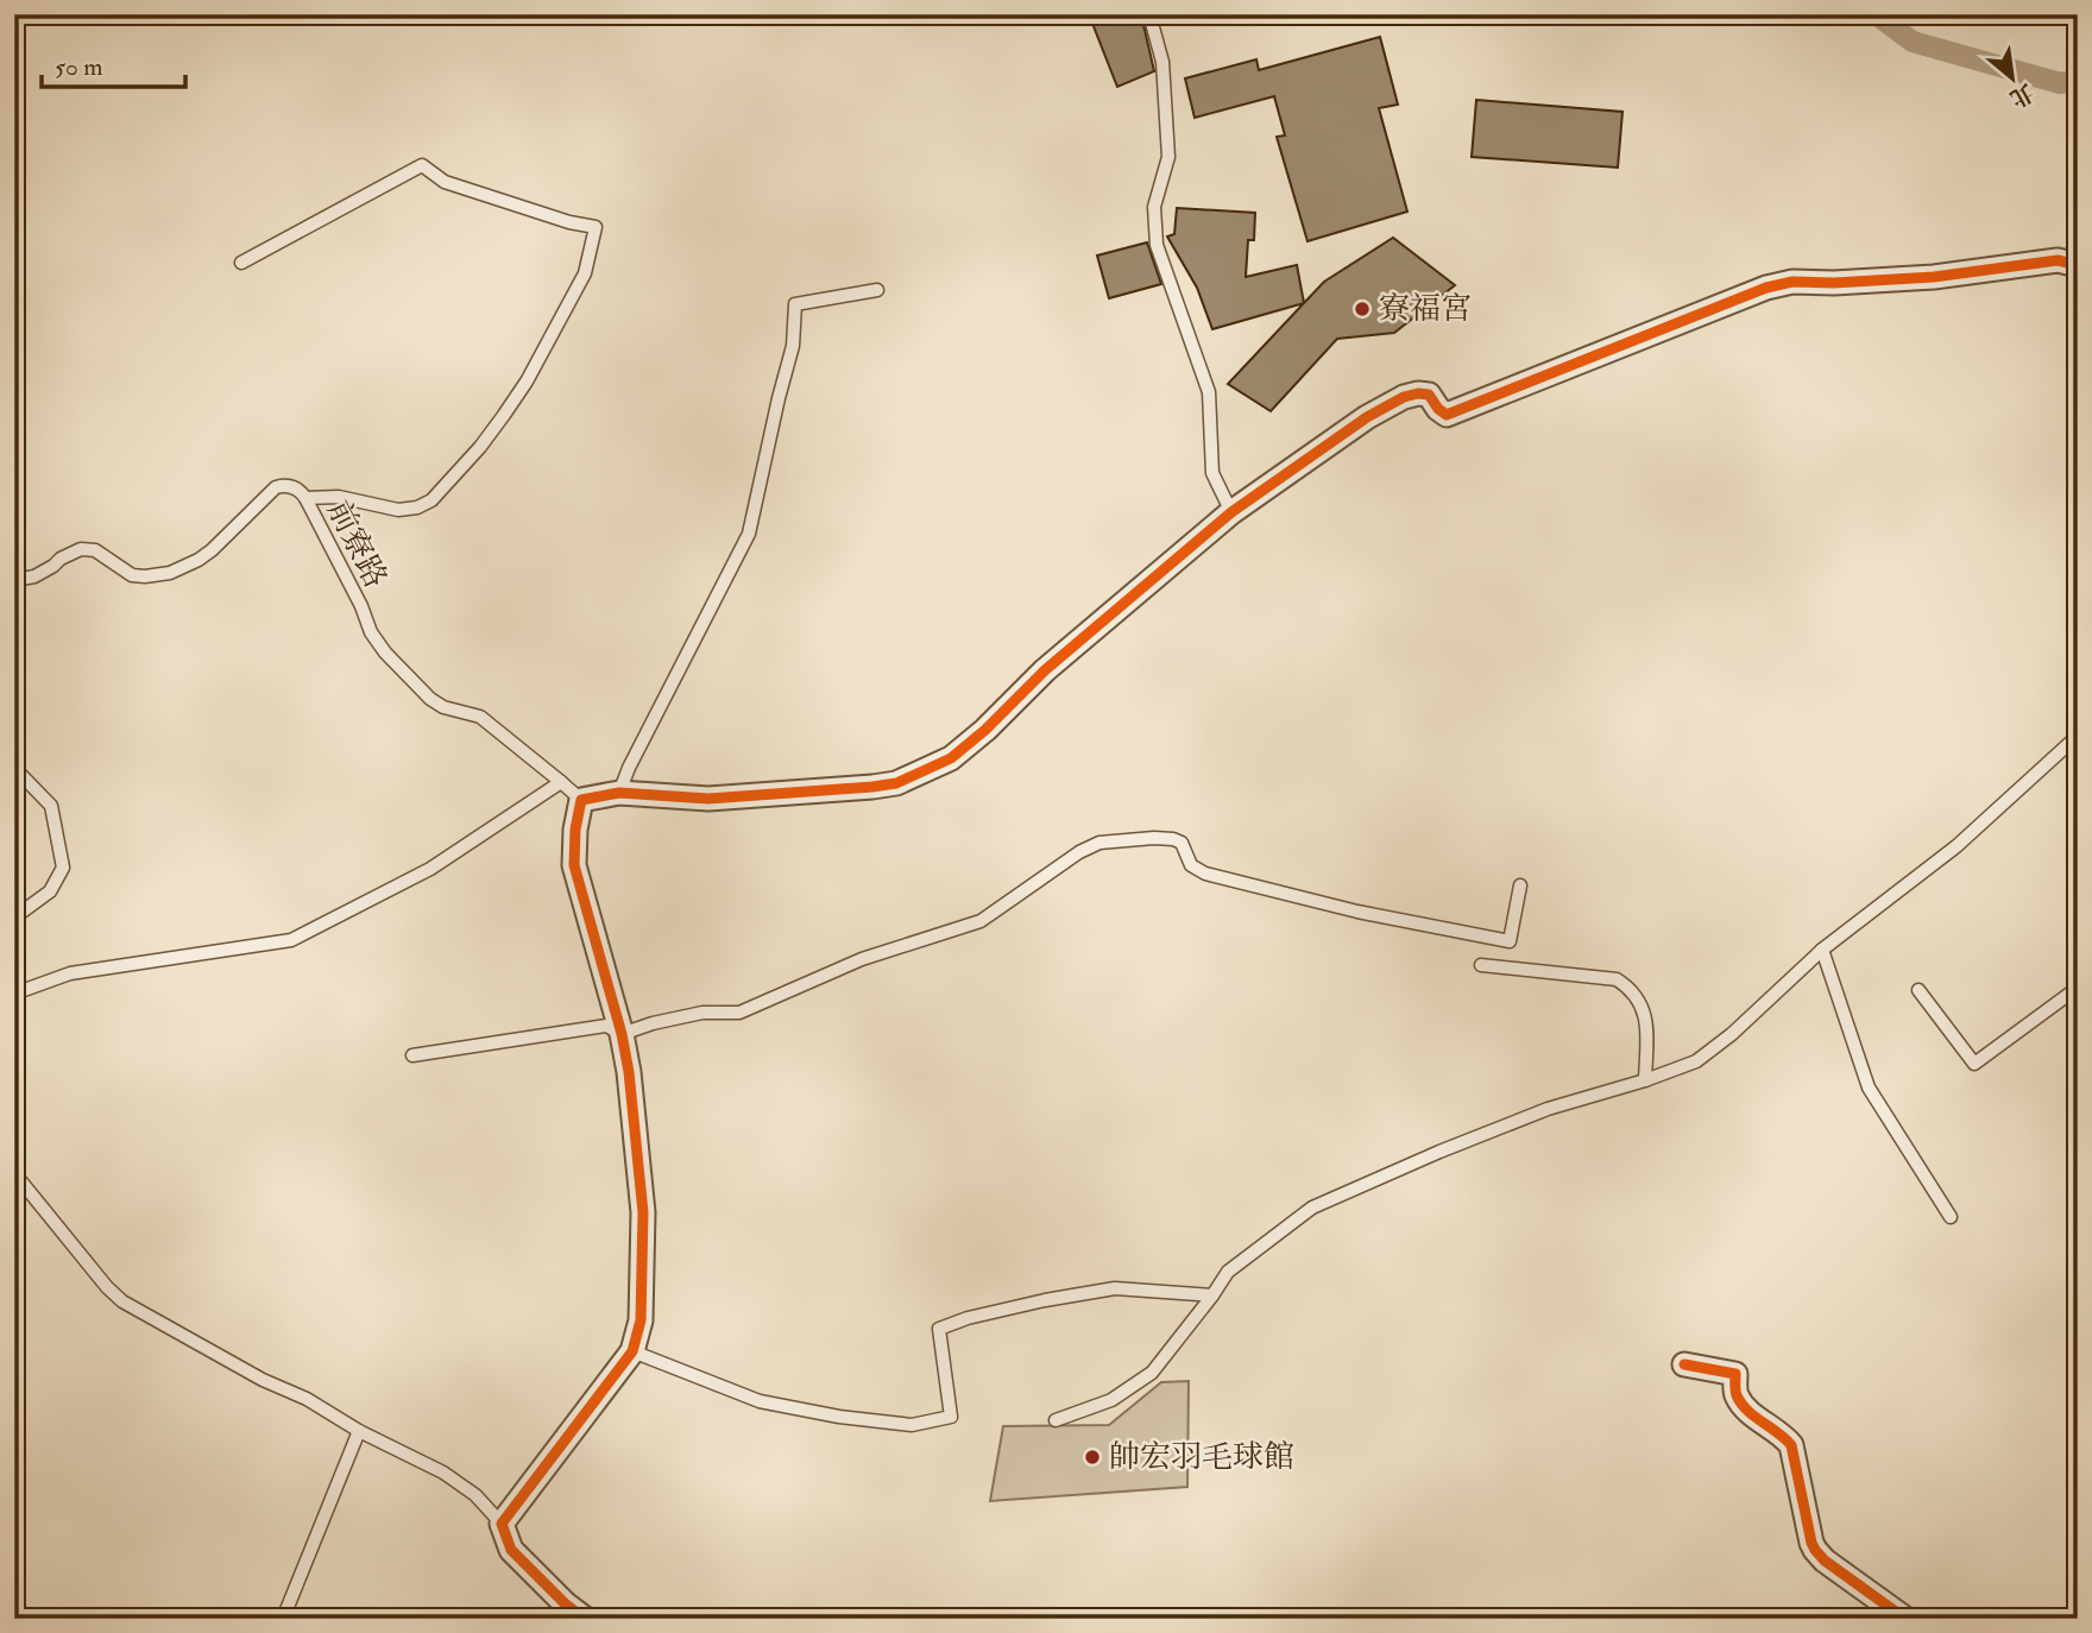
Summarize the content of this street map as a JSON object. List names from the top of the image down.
{
  "streets": {
    "lane": ["前寮路"]
  },
  "places": ["寮福宮", "帥宏羽毛球館"],
  "scale_bar": "50 m",
  "north": "bottom right"
}
